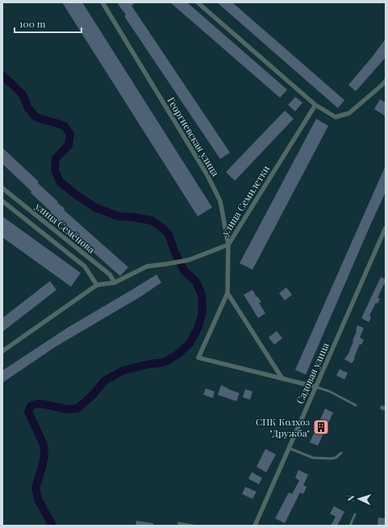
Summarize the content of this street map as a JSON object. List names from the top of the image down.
{
  "streets": {
    "street": [
      "Георгиевская улица",
      "улица Семилетки",
      "улица Семёнова",
      "Садовая улица"
    ]
  },
  "crossings": [
    ["Георгиевская улица", "улица Семилетки"],
    ["Георгиевская улица", "Садовая улица"],
    ["улица Семилетки", "улица Семёнова"]
  ],
  "places": {
    "building": ["СПК Колхоз \"Дружба\""]
  },
  "scale_bar": "100 m",
  "north": "left"
}
